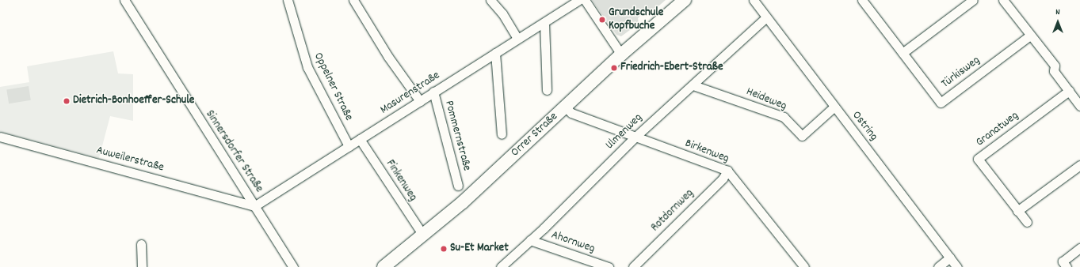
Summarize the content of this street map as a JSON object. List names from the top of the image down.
{
  "streets": {
    "street": [
      "Türkisweg",
      "Oppelner Straße",
      "Masurenstraße",
      "Heideweg",
      "Ostring",
      "Granatweg",
      "Ulmenweg",
      "Orrer Straße",
      "Pommernstraße",
      "Sinnersdorfer Straße",
      "Birkenweg",
      "Auweilerstraße",
      "Finkenweg",
      "Rotdornweg",
      "Ahornweg"
    ]
  },
  "crossings": [
    ["Oppelner Straße", "Masurenstraße"],
    ["Masurenstraße", "Pommernstraße"],
    ["Masurenstraße", "Sinnersdorfer Straße"],
    ["Masurenstraße", "Auweilerstraße"],
    ["Masurenstraße", "Finkenweg"],
    ["Heideweg", "Ostring"],
    ["Heideweg", "Ulmenweg"],
    ["Ostring", "Ulmenweg"],
    ["Ulmenweg", "Birkenweg"],
    ["Ulmenweg", "Ahornweg"],
    ["Orrer Straße", "Birkenweg"],
    ["Orrer Straße", "Finkenweg"],
    ["Sinnersdorfer Straße", "Auweilerstraße"],
    ["Birkenweg", "Rotdornweg"]
  ],
  "places": [
    "Grundschule Kopfbuche",
    "Friedrich-Ebert-Straße",
    "Dietrich-Bonhoeffer-Schule",
    "Su-Et Market"
  ],
  "north": "top"
}
